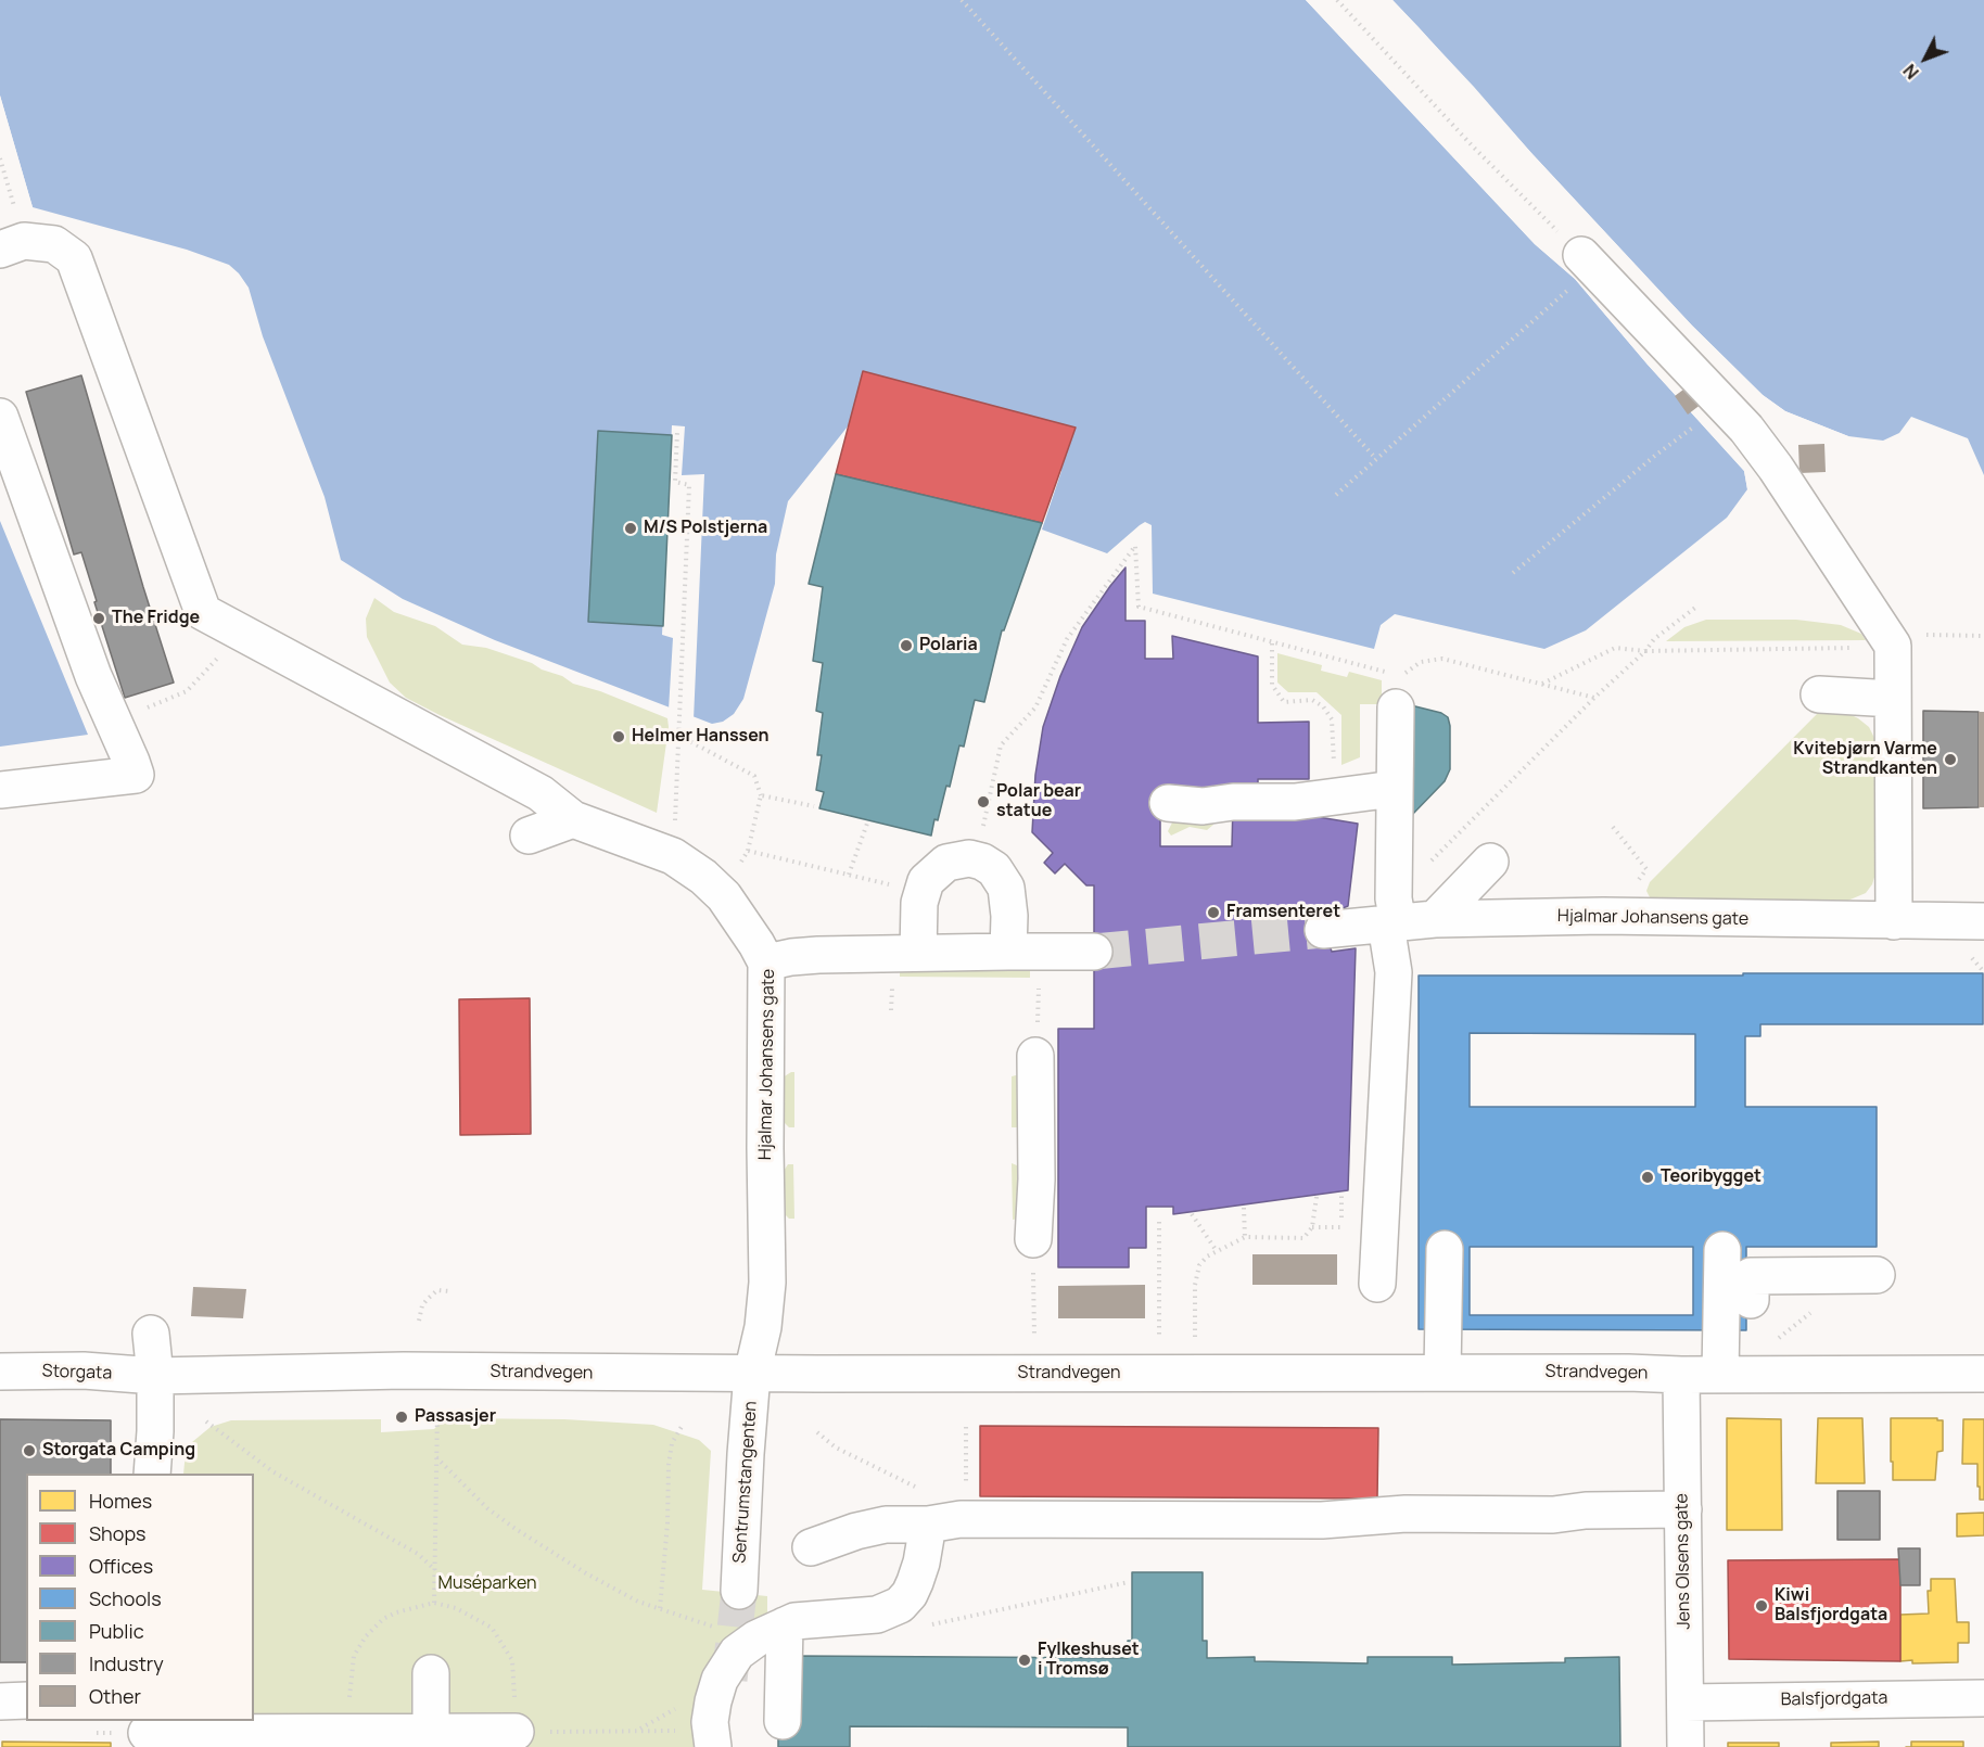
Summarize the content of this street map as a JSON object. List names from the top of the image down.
{
  "streets": {
    "street": [
      "Hjalmar Johansens gate",
      "Storgata",
      "Strandvegen",
      "Sentrumstangenten",
      "Jens Olsens gate",
      "Balsfjordgata"
    ]
  },
  "crossings": [
    ["Hjalmar Johansens gate", "Strandvegen"],
    ["Hjalmar Johansens gate", "Sentrumstangenten"],
    ["Storgata", "Strandvegen"],
    ["Strandvegen", "Sentrumstangenten"],
    ["Strandvegen", "Jens Olsens gate"],
    ["Jens Olsens gate", "Balsfjordgata"]
  ],
  "parks": ["Muséparken"],
  "places": [
    "M/S Polstjerna",
    "The Fridge",
    "Polaria",
    "Helmer Hanssen",
    "Kvitebjørn Varme Strandkanten",
    "Polar bear statue",
    "Framsenteret",
    "Teoribygget",
    "Passasjer",
    "Storgata Camping",
    "Kiwi Balsfjordgata",
    "Fylkeshuset i Tromsø"
  ],
  "legend": [
    "Homes",
    "Shops",
    "Offices",
    "Schools",
    "Public",
    "Industry",
    "Other"
  ],
  "north": "bottom left"
}
